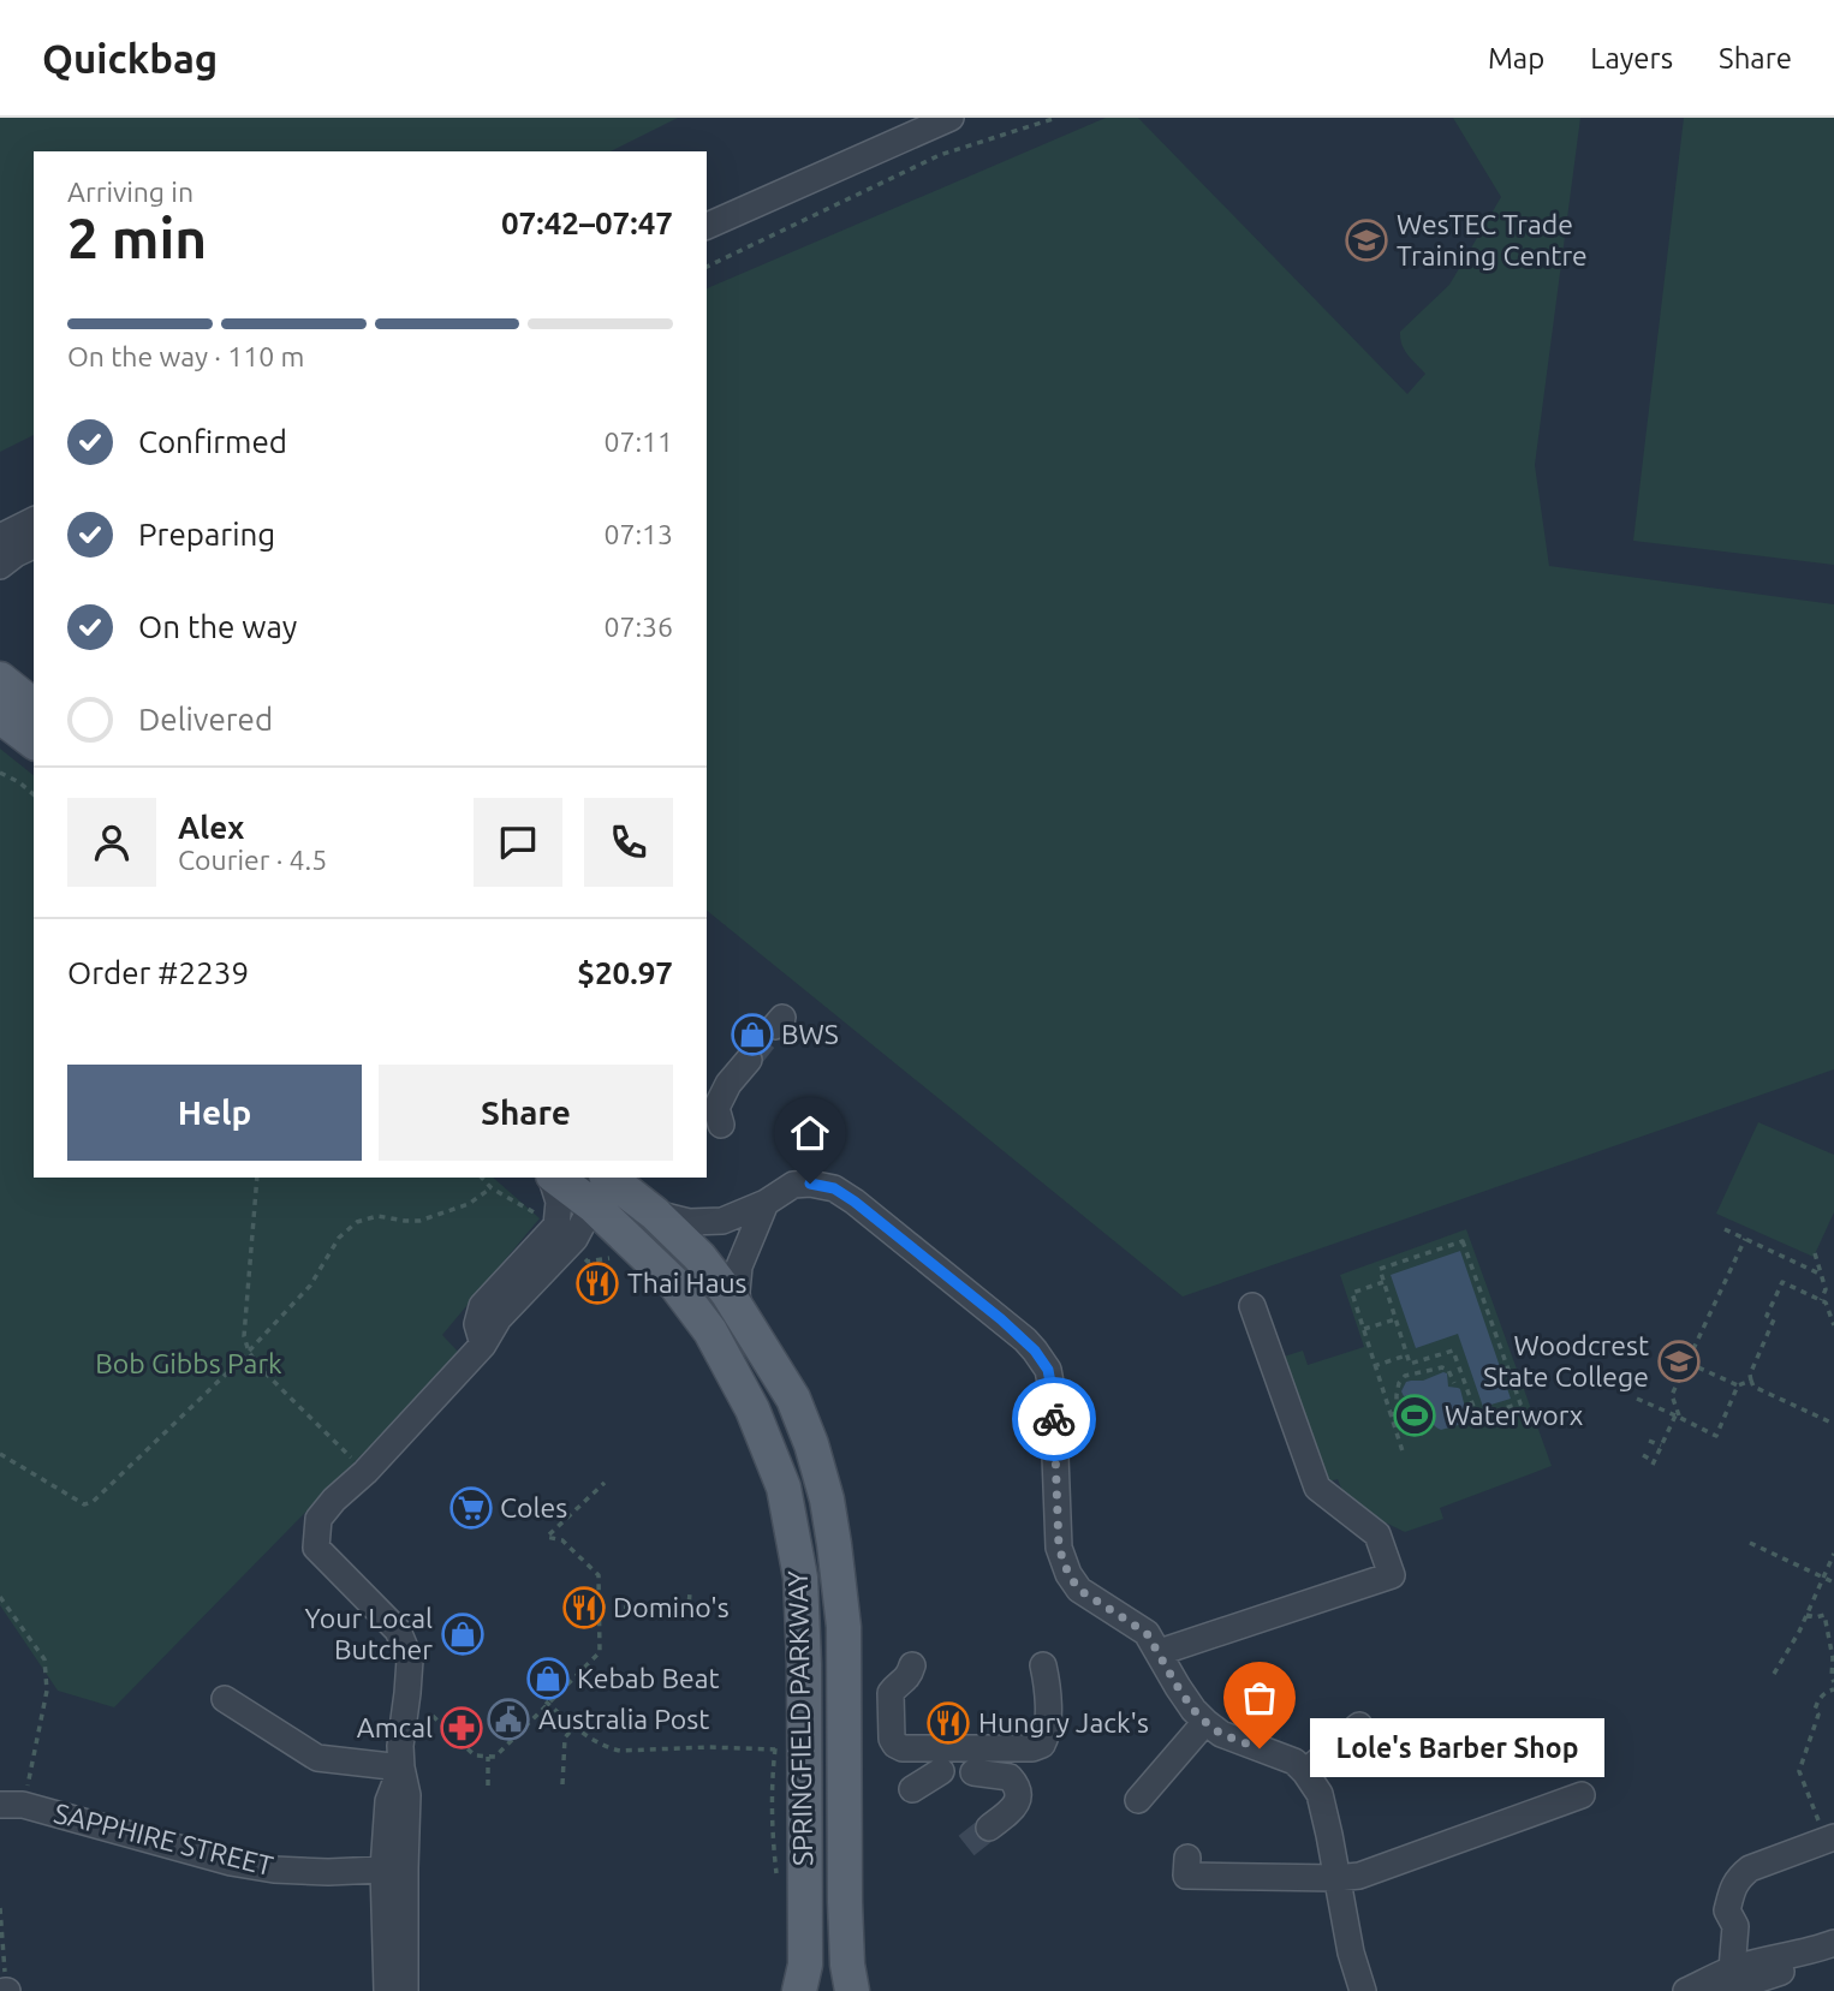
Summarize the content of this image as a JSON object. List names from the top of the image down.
{
  "streets": {
    "main road": ["SPRINGFIELD PARKWAY"],
    "street": ["SAPPHIRE STREET"]
  },
  "parks": ["Bob Gibbs Park"],
  "places": {
    "school or university": ["WesTEC Trade Training Centre", "Woodcrest State College"],
    "shop": ["BWS", "Your Local Butcher", "Kebab Beat"],
    "restaurant": ["Thai Haus", "Domino's", "Hungry Jack's"],
    "sports": ["Waterworx"],
    "supermarket": ["Coles"],
    "public building": ["Australia Post"],
    "pharmacy": ["Amcal"],
    "other": ["Lole's Barber Shop"]
  },
  "page": {
    "header": "Quickbag",
    "nav": ["Map", "Layers", "Share"],
    "heading": ["2 min", "Arriving in", "07:42–07:47"],
    "panel": [
      "Alex",
      "Courier · 4.5",
      "Order #2239",
      "$20.97"
    ],
    "bar": "On the way · 110 m",
    "list": [
      ["Confirmed", "07:11"],
      ["Preparing", "07:13"],
      ["On the way", "07:36"],
      "Delivered"
    ],
    "buttons": ["Help", "Share"],
    "bubble": "Lole's Barber Shop"
  }
}
